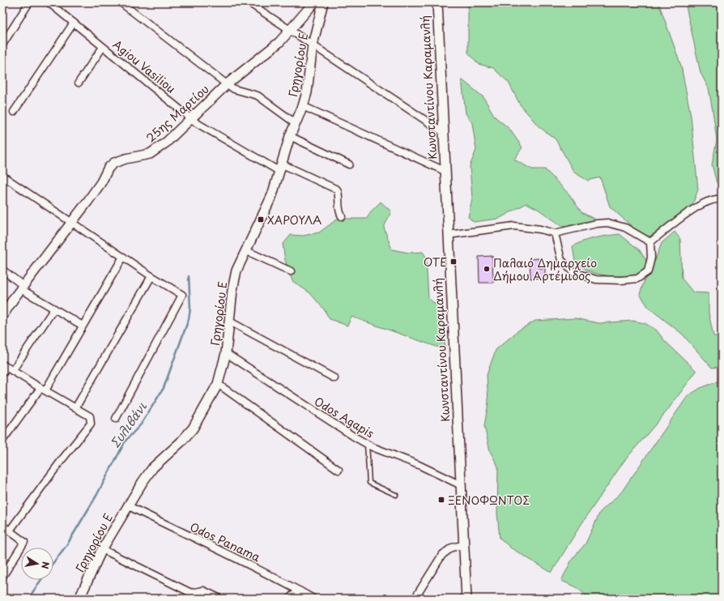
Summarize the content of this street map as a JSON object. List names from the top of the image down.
{
  "streets": {
    "street": [
      "Γρηγορίου Ε",
      "Agiou Vasiliou",
      "Κωνσταντίνου Καραμανλή",
      "25ης Μαρτίου",
      "Odos Agapis",
      "Odos Panama"
    ]
  },
  "crossings": [
    ["Γρηγορίου Ε", "Agiou Vasiliou"],
    ["Γρηγορίου Ε", "Odos Agapis"],
    ["Γρηγορίου Ε", "Odos Panama"],
    ["Agiou Vasiliou", "25ης Μαρτίου"],
    ["Κωνσταντίνου Καραμανλή", "Odos Agapis"]
  ],
  "water": ["Συλιβάνι"],
  "places": {
    "transit": ["ΧΑΡΟΥΛΑ", "ΟΤΕ", "ΞΕΝΟΦΩΝΤΟΣ"],
    "other": ["Παλαιό Δημαρχείο Δήμου Αρτέμιδος"]
  },
  "north": "right"
}
